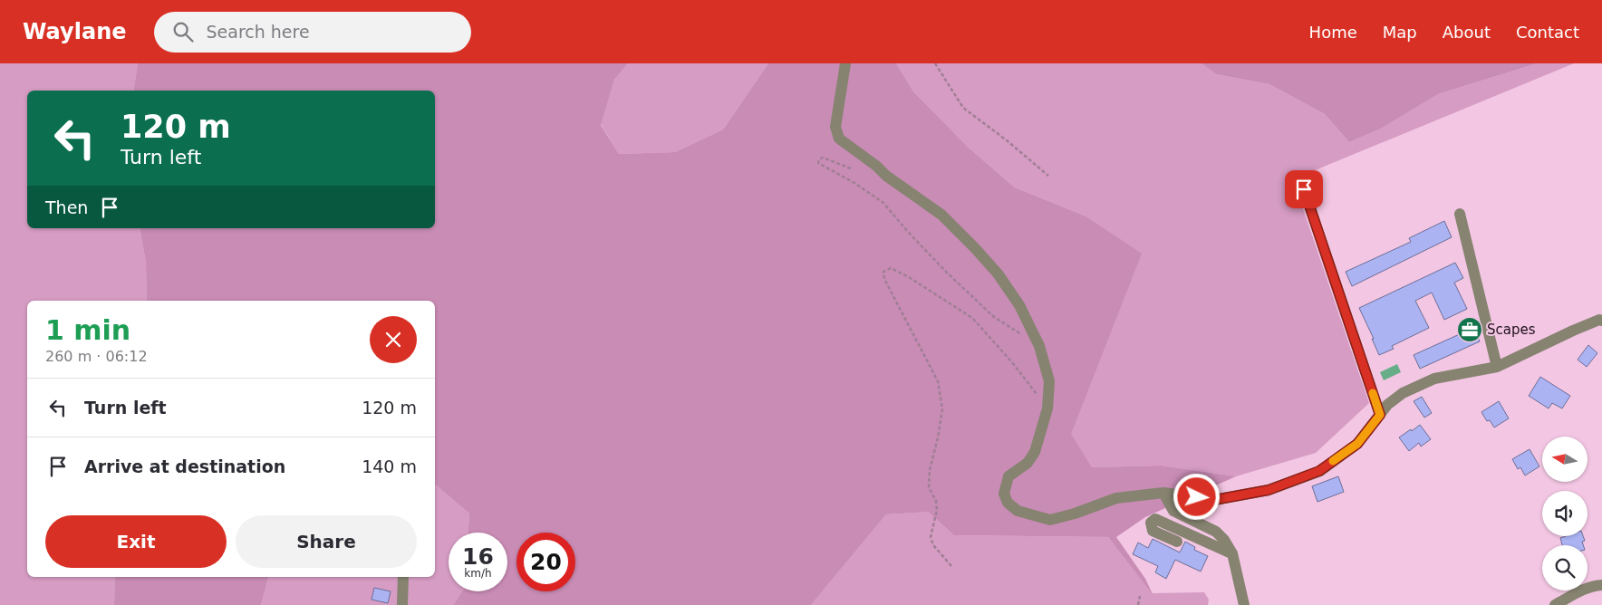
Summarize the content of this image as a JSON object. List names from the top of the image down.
{
  "places": {
    "office": ["Scapes"]
  },
  "north": "left",
  "page": {
    "header": "Waylane",
    "search": "Search here",
    "nav": [
      "Home",
      "Map",
      "About",
      "Contact"
    ],
    "turn": ["120 m", "Turn left"],
    "then": "Then",
    "heading": ["1 min", "260 m · 06:12"],
    "list": [
      {
        "name": "Turn left",
        "value": "120 m"
      },
      {
        "name": "Arrive at destination",
        "value": "140 m"
      }
    ],
    "buttons": ["Exit", "Share"],
    "speed": "16 km/h",
    "limit": "20"
  }
}
